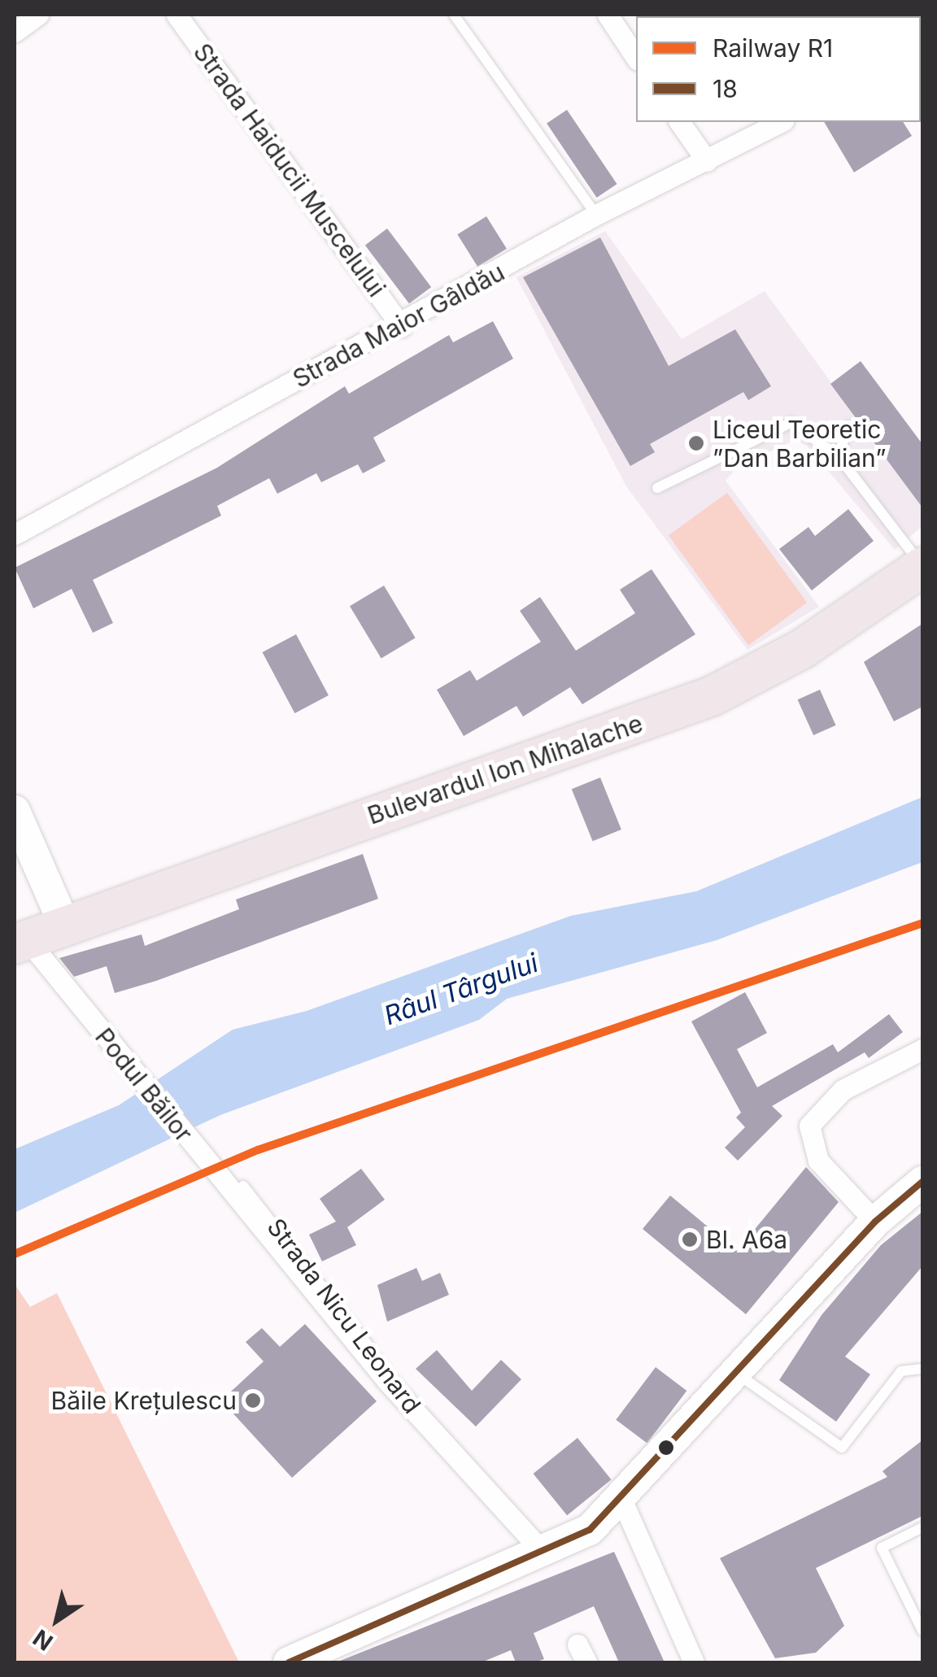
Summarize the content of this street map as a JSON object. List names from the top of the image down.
{
  "streets": {
    "highway": ["Bulevardul Ion Mihalache"],
    "street": [
      "Strada Haiducii Muscelului",
      "Strada Maior Gâldău",
      "Podul Băilor",
      "Strada Nicu Leonard"
    ]
  },
  "crossings": [
    ["Strada Haiducii Muscelului", "Strada Maior Gâldău"],
    ["Bulevardul Ion Mihalache", "Podul Băilor"],
    ["Podul Băilor", "Strada Nicu Leonard"]
  ],
  "water": ["Râul Târgului"],
  "places": ["Liceul Teoretic ”Dan Barbilian”", "Bl. A6a", "Băile Krețulescu"],
  "lines": ["rail line R1", "transit line 18"],
  "legend": ["Railway R1", "18"],
  "north": "bottom left"
}
